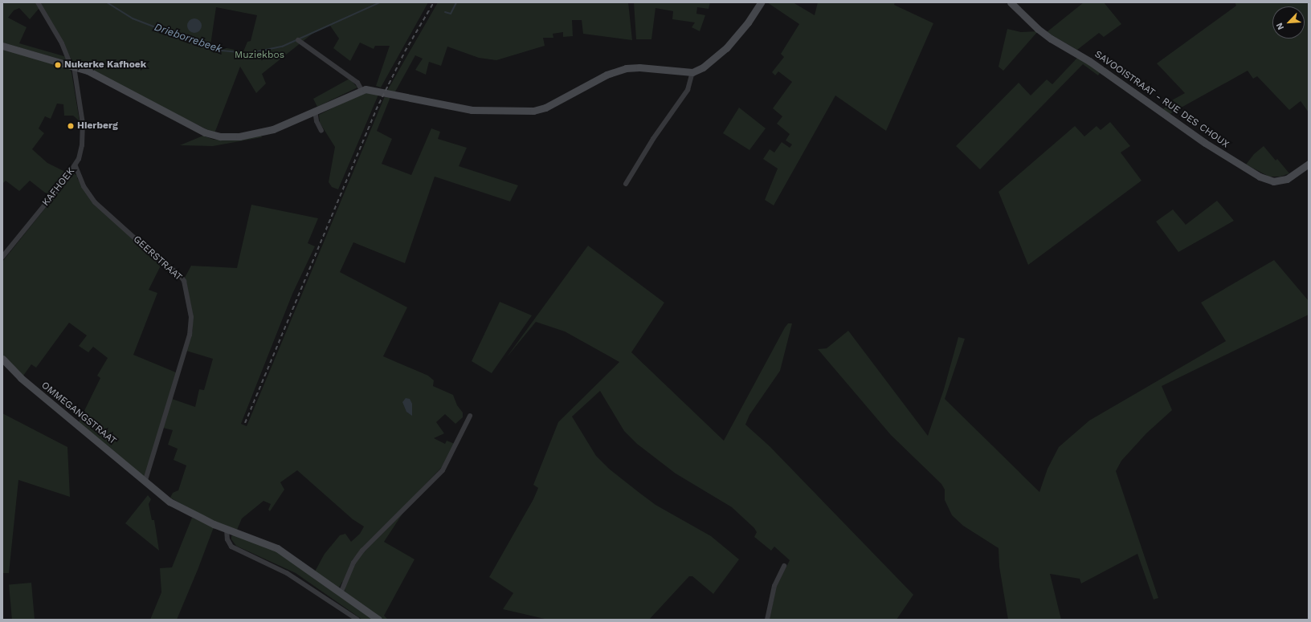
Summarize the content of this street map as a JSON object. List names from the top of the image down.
{
  "streets": {
    "main road": ["SAVOOISTRAAT - RUE DES CHOUX", "OMMEGANGSTRAAT"],
    "street": ["KAFHOEK", "GEERSTRAAT"]
  },
  "crossings": [
    ["KAFHOEK", "GEERSTRAAT"],
    ["GEERSTRAAT", "OMMEGANGSTRAAT"]
  ],
  "water": ["Drieborrebeek"],
  "parks": ["Muziekbos"],
  "places": ["Nukerke Kafhoek", "Hierberg"],
  "north": "bottom left"
}
